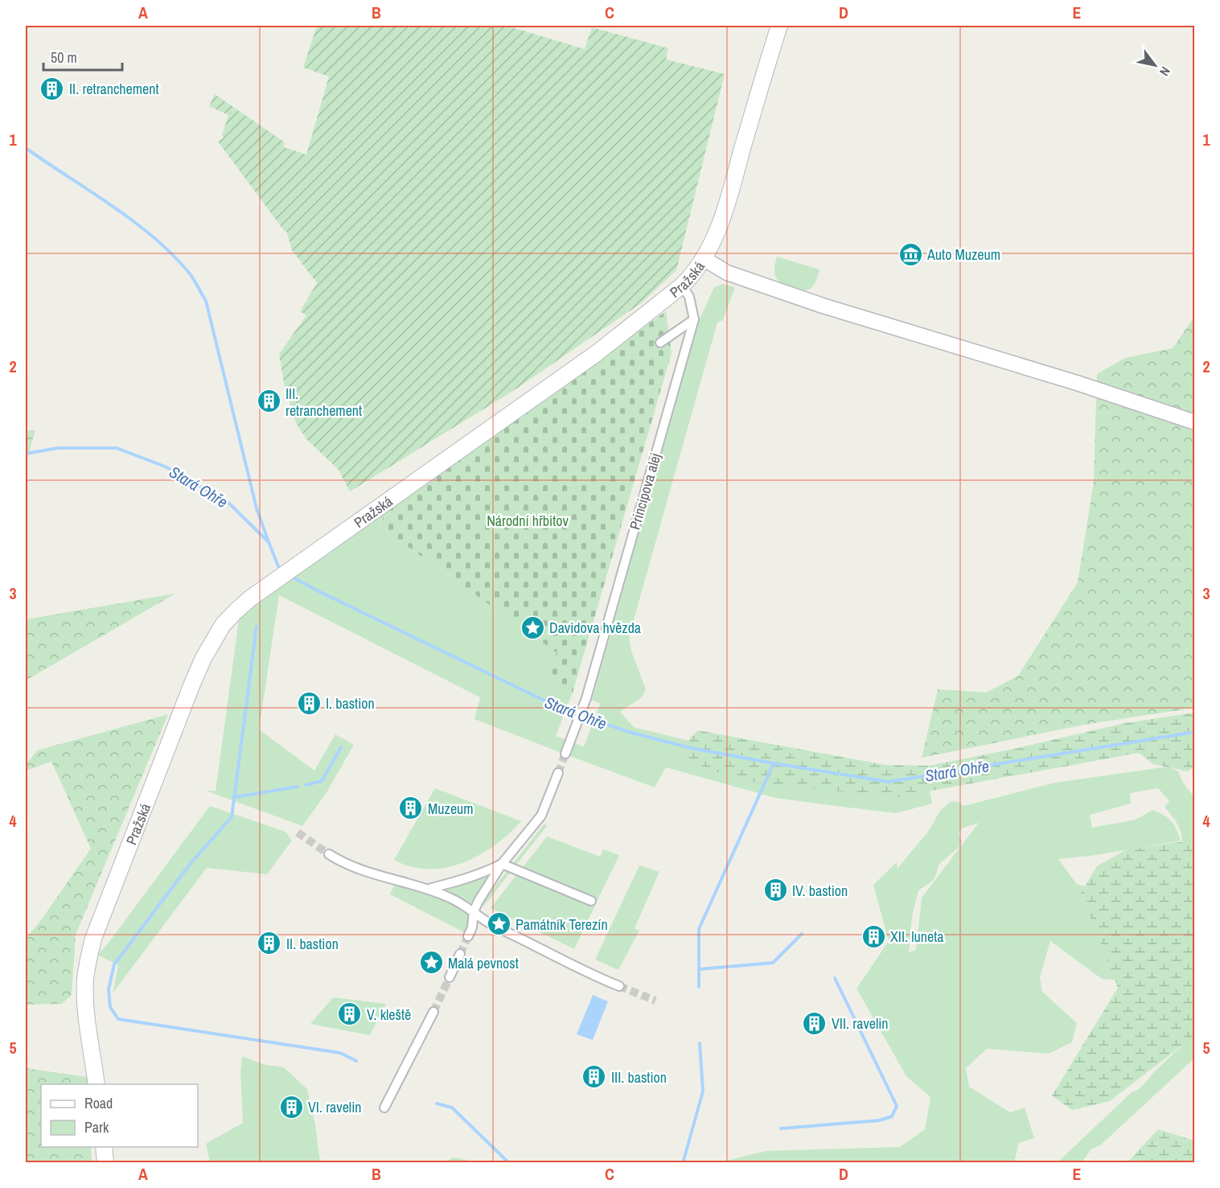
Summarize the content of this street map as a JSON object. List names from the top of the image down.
{
  "streets": {
    "main road": ["Pražská"],
    "street": ["Principova alej"]
  },
  "crossings": [
    ["Pražská", "Principova alej"]
  ],
  "water": ["Stará Ohře"],
  "parks": ["Národní hřbitov"],
  "places": {
    "building": [
      "II. retranchement",
      "III. retranchement",
      "I. bastion",
      "Muzeum",
      "IV. bastion",
      "XII. luneta",
      "II. bastion",
      "V. kleště",
      "VII. ravelin",
      "III. bastion",
      "VI. ravelin"
    ],
    "museum": ["Auto Muzeum"],
    "place": ["Davidova hvězda", "Památník Terezín", "Malá pevnost"]
  },
  "legend": ["Road", "Park"],
  "scale_bar": "50 m",
  "north": "bottom right",
  "grid": {
    "columns": [
      "A",
      "B",
      "C",
      "D",
      "E"
    ],
    "rows": [
      "1",
      "2",
      "3",
      "4",
      "5"
    ]
  }
}
